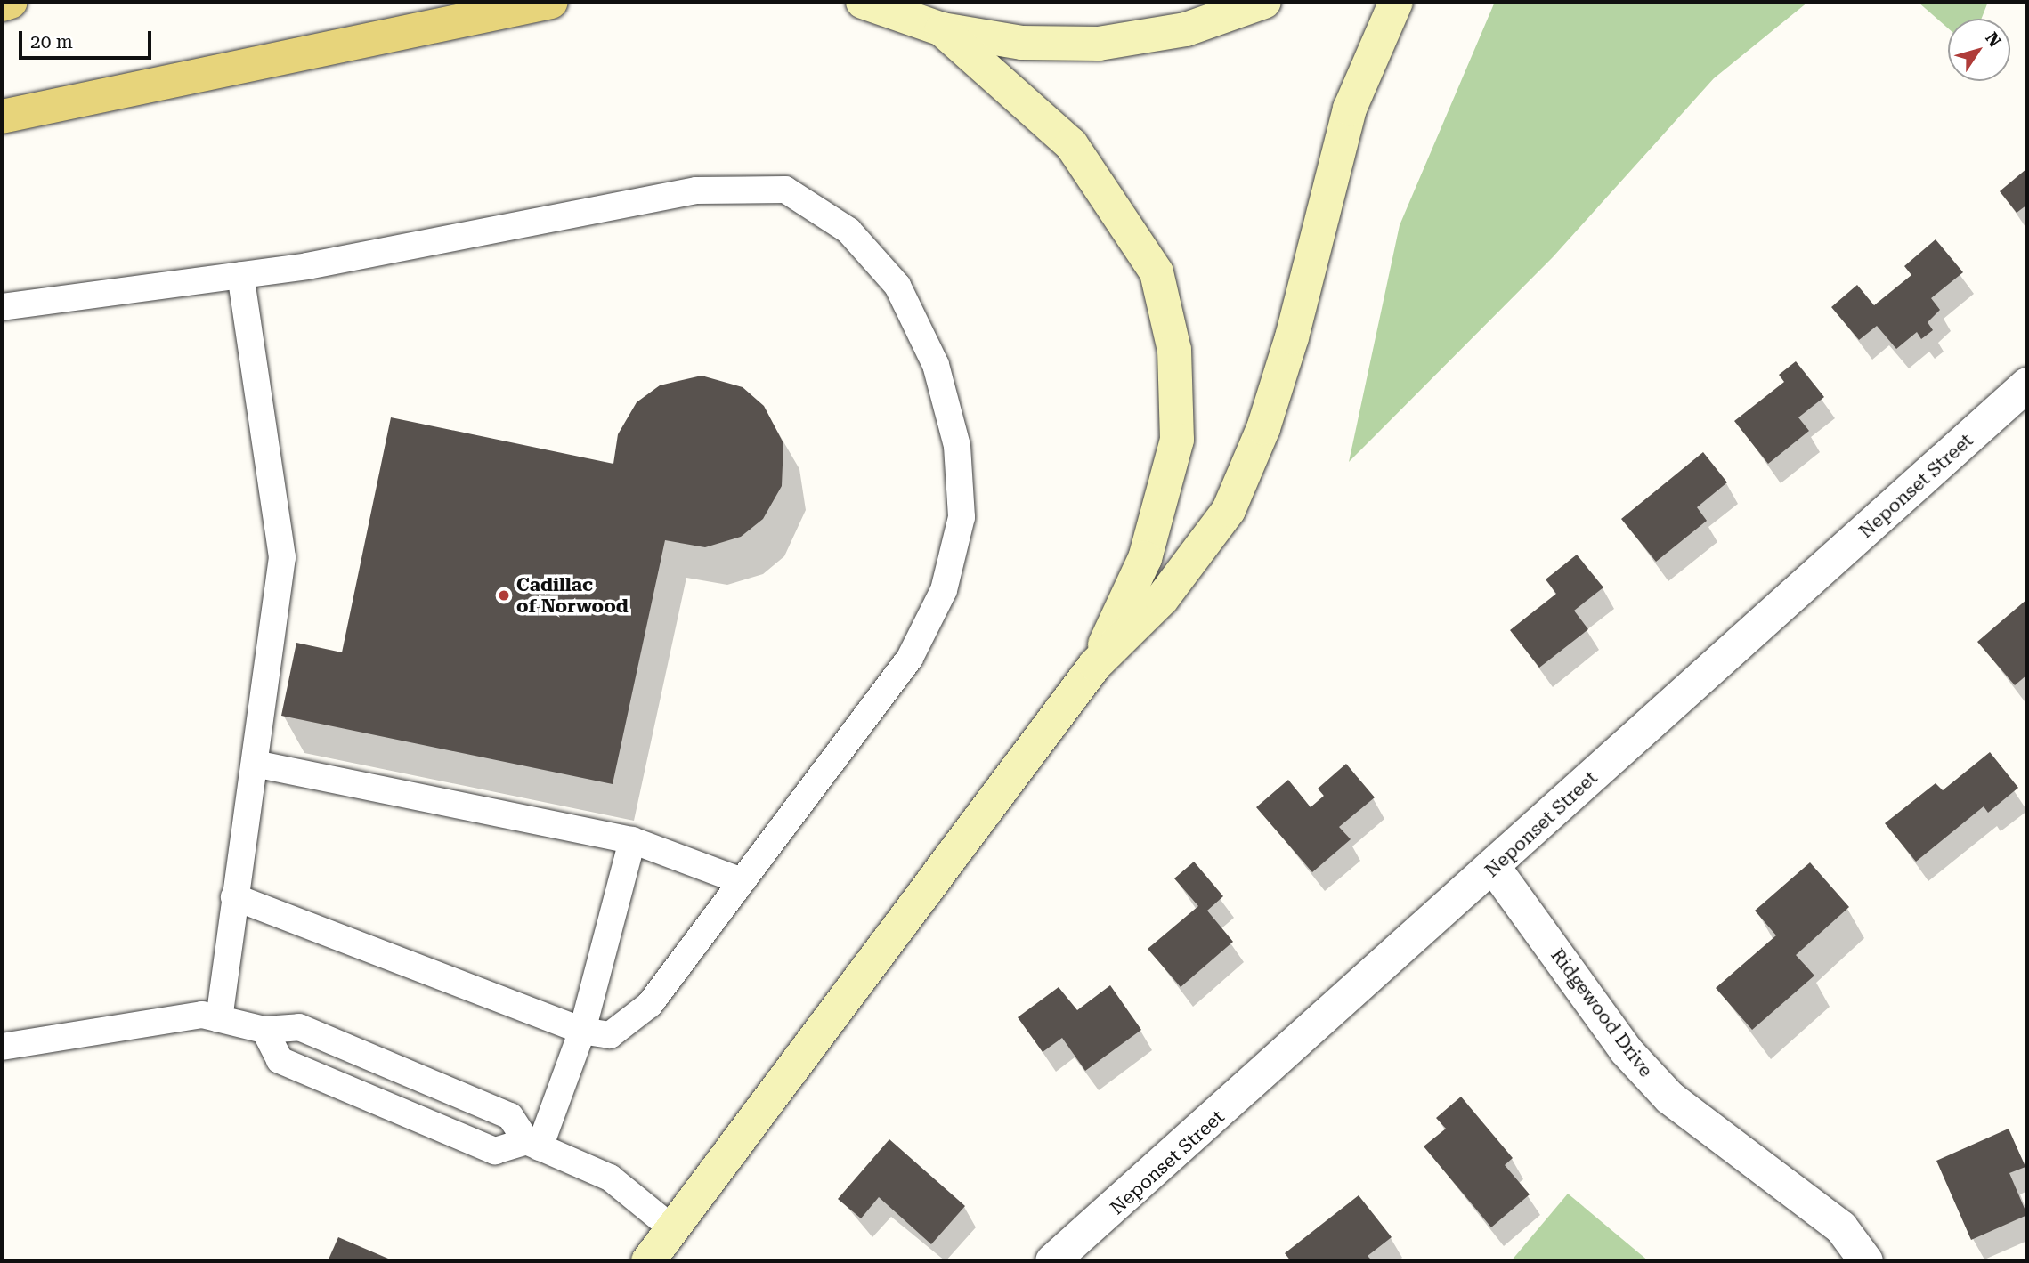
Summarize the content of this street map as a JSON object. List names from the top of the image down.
{
  "streets": {
    "street": ["Neponset Street", "Ridgewood Drive"]
  },
  "crossings": [
    ["Neponset Street", "Ridgewood Drive"]
  ],
  "places": ["Cadillac of Norwood"],
  "scale_bar": "20 m",
  "north": "top right"
}
